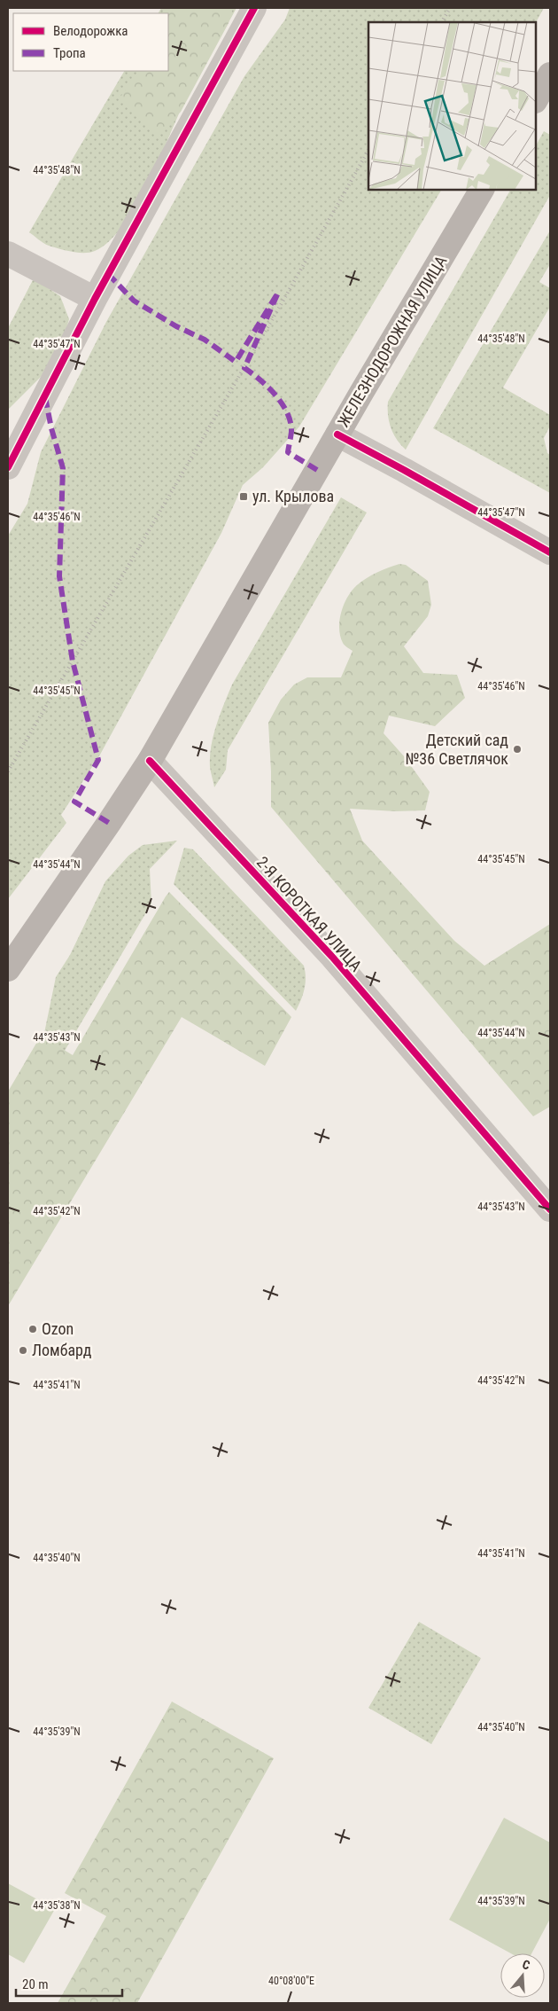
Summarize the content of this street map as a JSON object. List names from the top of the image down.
{
  "streets": {
    "main road": ["ЖЕЛЕЗНОДОРОЖНАЯ УЛИЦА"],
    "street": ["2-Я КОРОТКАЯ УЛИЦА"]
  },
  "crossings": [
    ["ЖЕЛЕЗНОДОРОЖНАЯ УЛИЦА", "2-Я КОРОТКАЯ УЛИЦА"]
  ],
  "places": {
    "transit": ["ул. Крылова"],
    "other": ["Детский сад №36 Светлячок", "Ozon", "Ломбард"]
  },
  "legend": ["Велодорожка", "Тропа"],
  "scale_bar": "20 m",
  "north": "top",
  "coordinates": [
    "44°35'48\"N",
    "44°35'47\"N",
    "44°35'46\"N",
    "44°35'45\"N",
    "44°35'44\"N",
    "44°35'43\"N",
    "44°35'42\"N",
    "44°35'41\"N",
    "44°35'40\"N",
    "44°35'39\"N",
    "44°35'38\"N",
    "40°08'00\"E"
  ]
}
